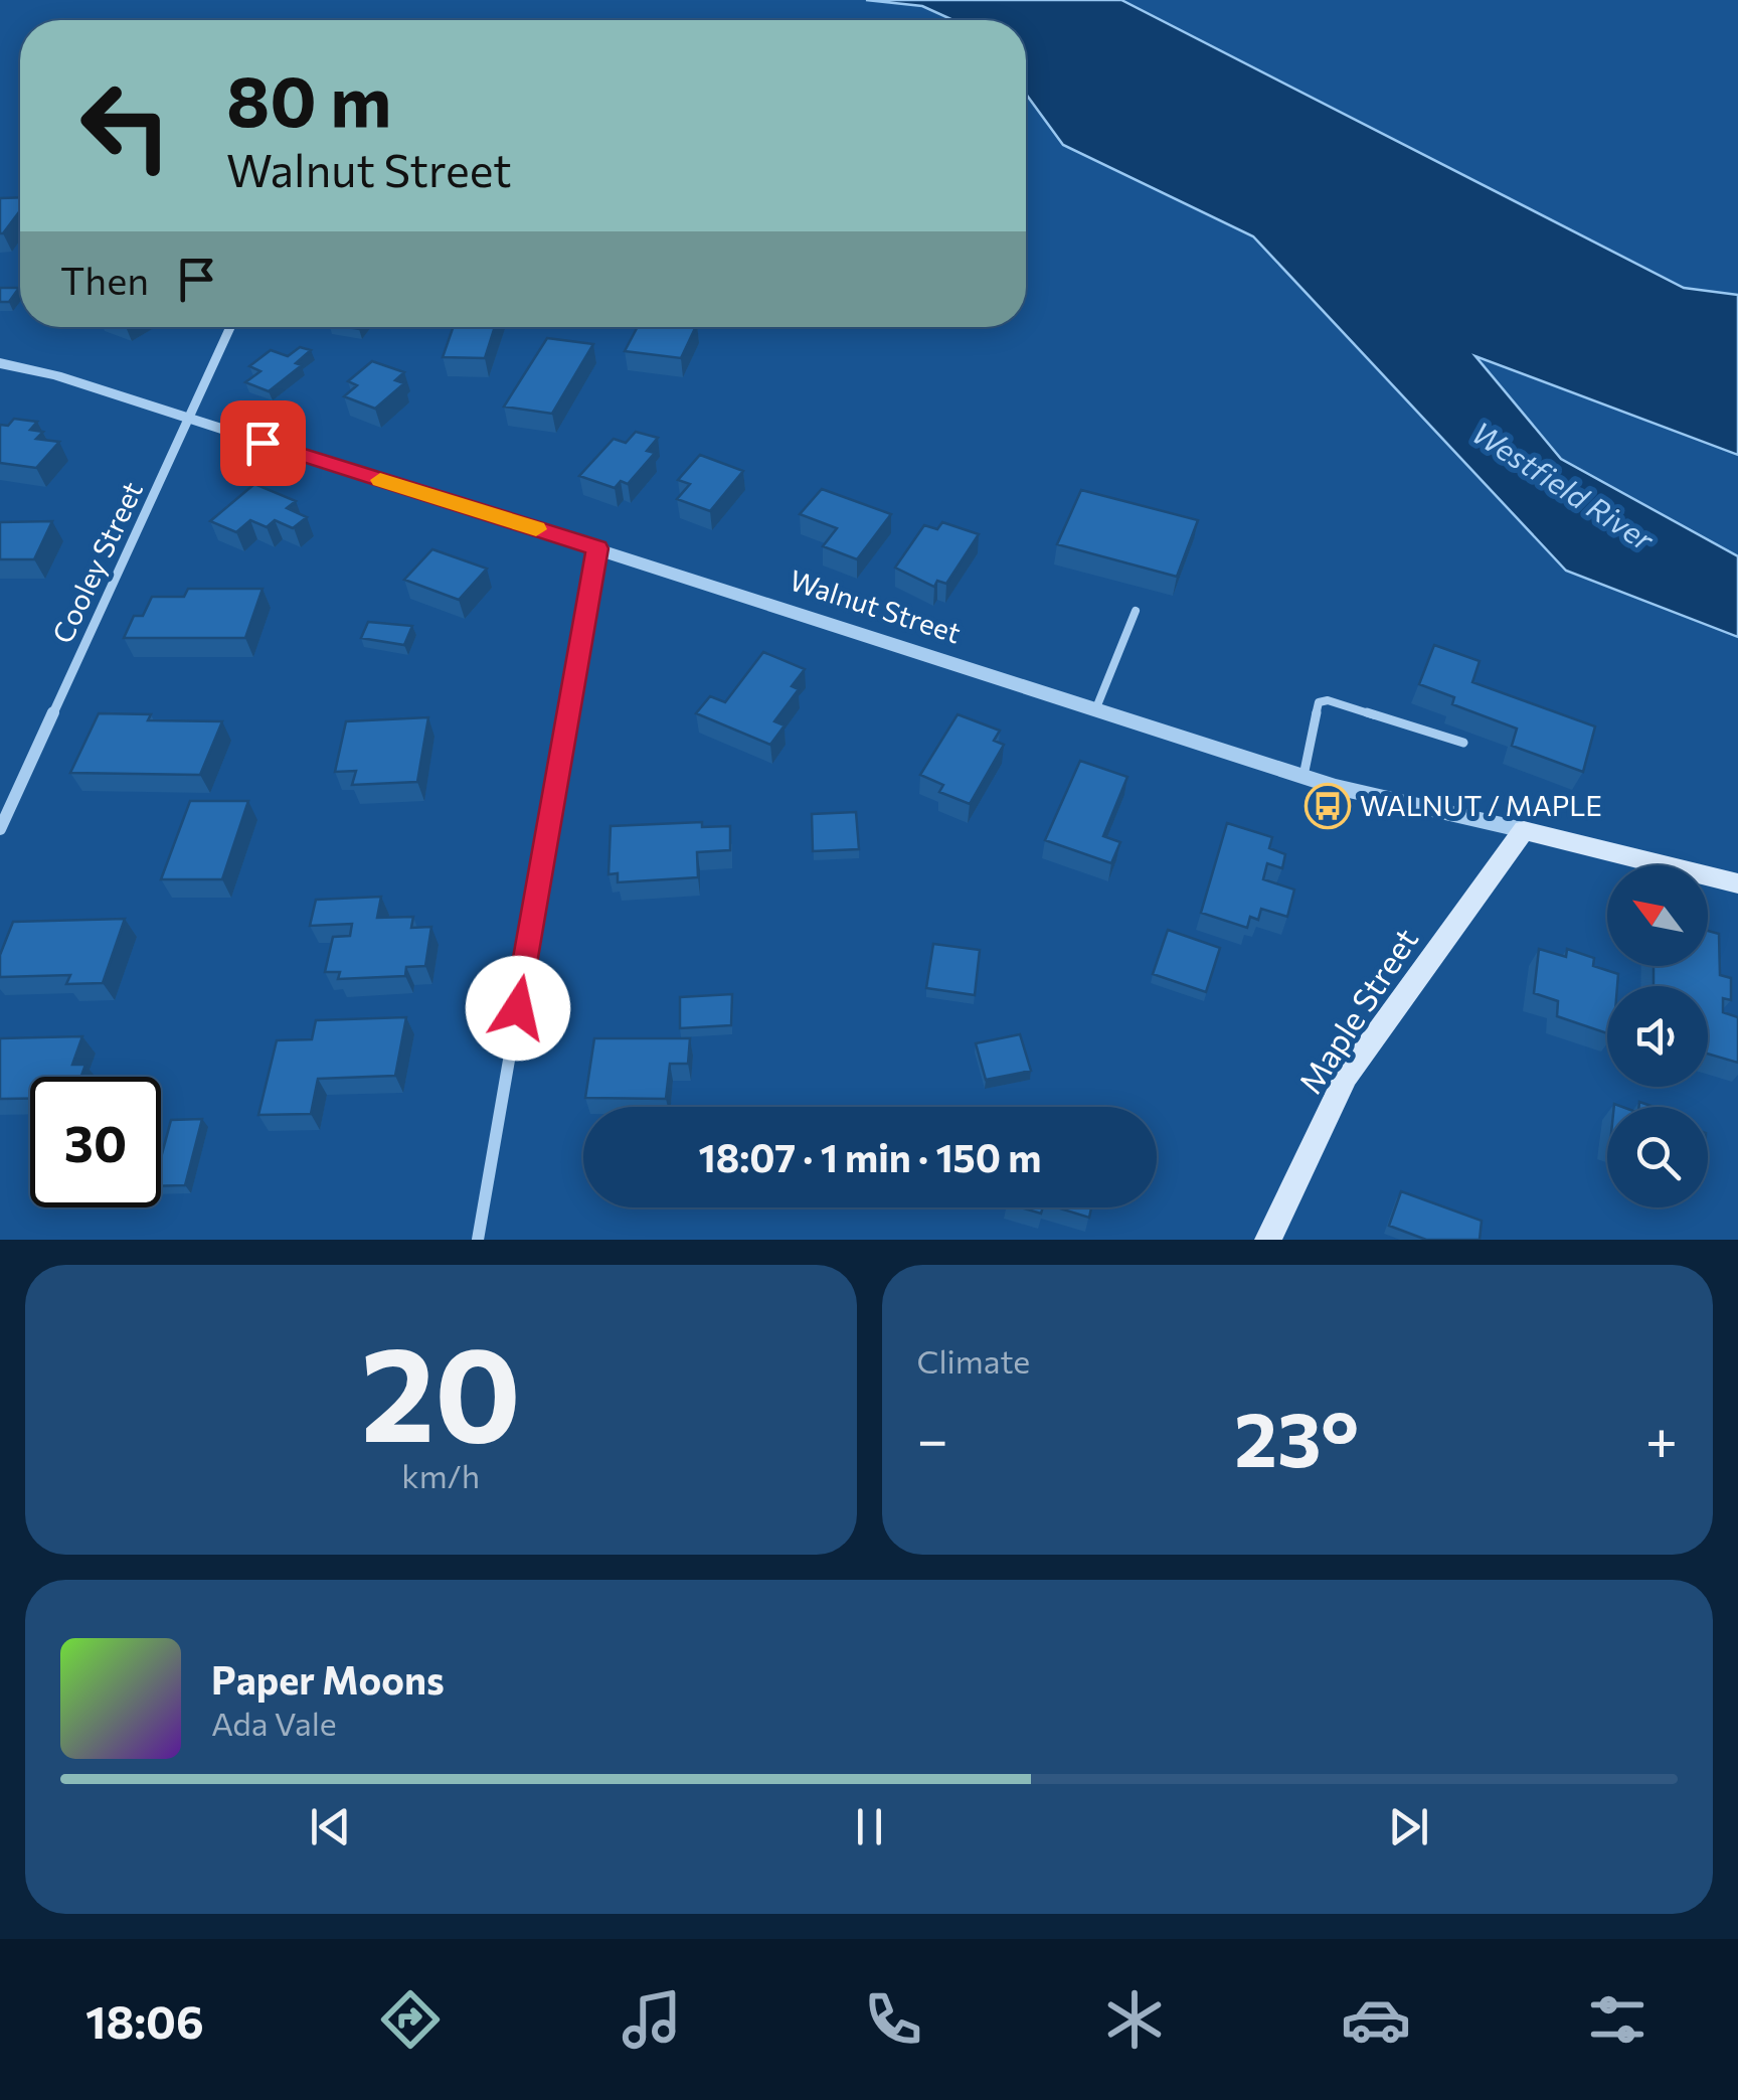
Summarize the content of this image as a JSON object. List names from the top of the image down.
{
  "streets": {
    "main road": ["Walnut Street", "Maple Street"],
    "street": ["Cooley Street"]
  },
  "crossings": [
    ["Cooley Street", "Walnut Street"],
    ["Walnut Street", "Maple Street"]
  ],
  "water": ["Westfield River"],
  "places": {
    "bus stop": ["WALNUT / MAPLE"]
  },
  "north": "top left",
  "page": {
    "turn": ["80 m", "Walnut Street"],
    "then": "Then",
    "limit": "30",
    "trip": "18:07 · 1 min · 150 m",
    "tile": [
      ["20", "km/h"],
      "Climate"
    ],
    "heat": ["−", "23°", "+"],
    "song": ["Paper Moons", "Ada Vale"],
    "tabs": "18:06"
  }
}
